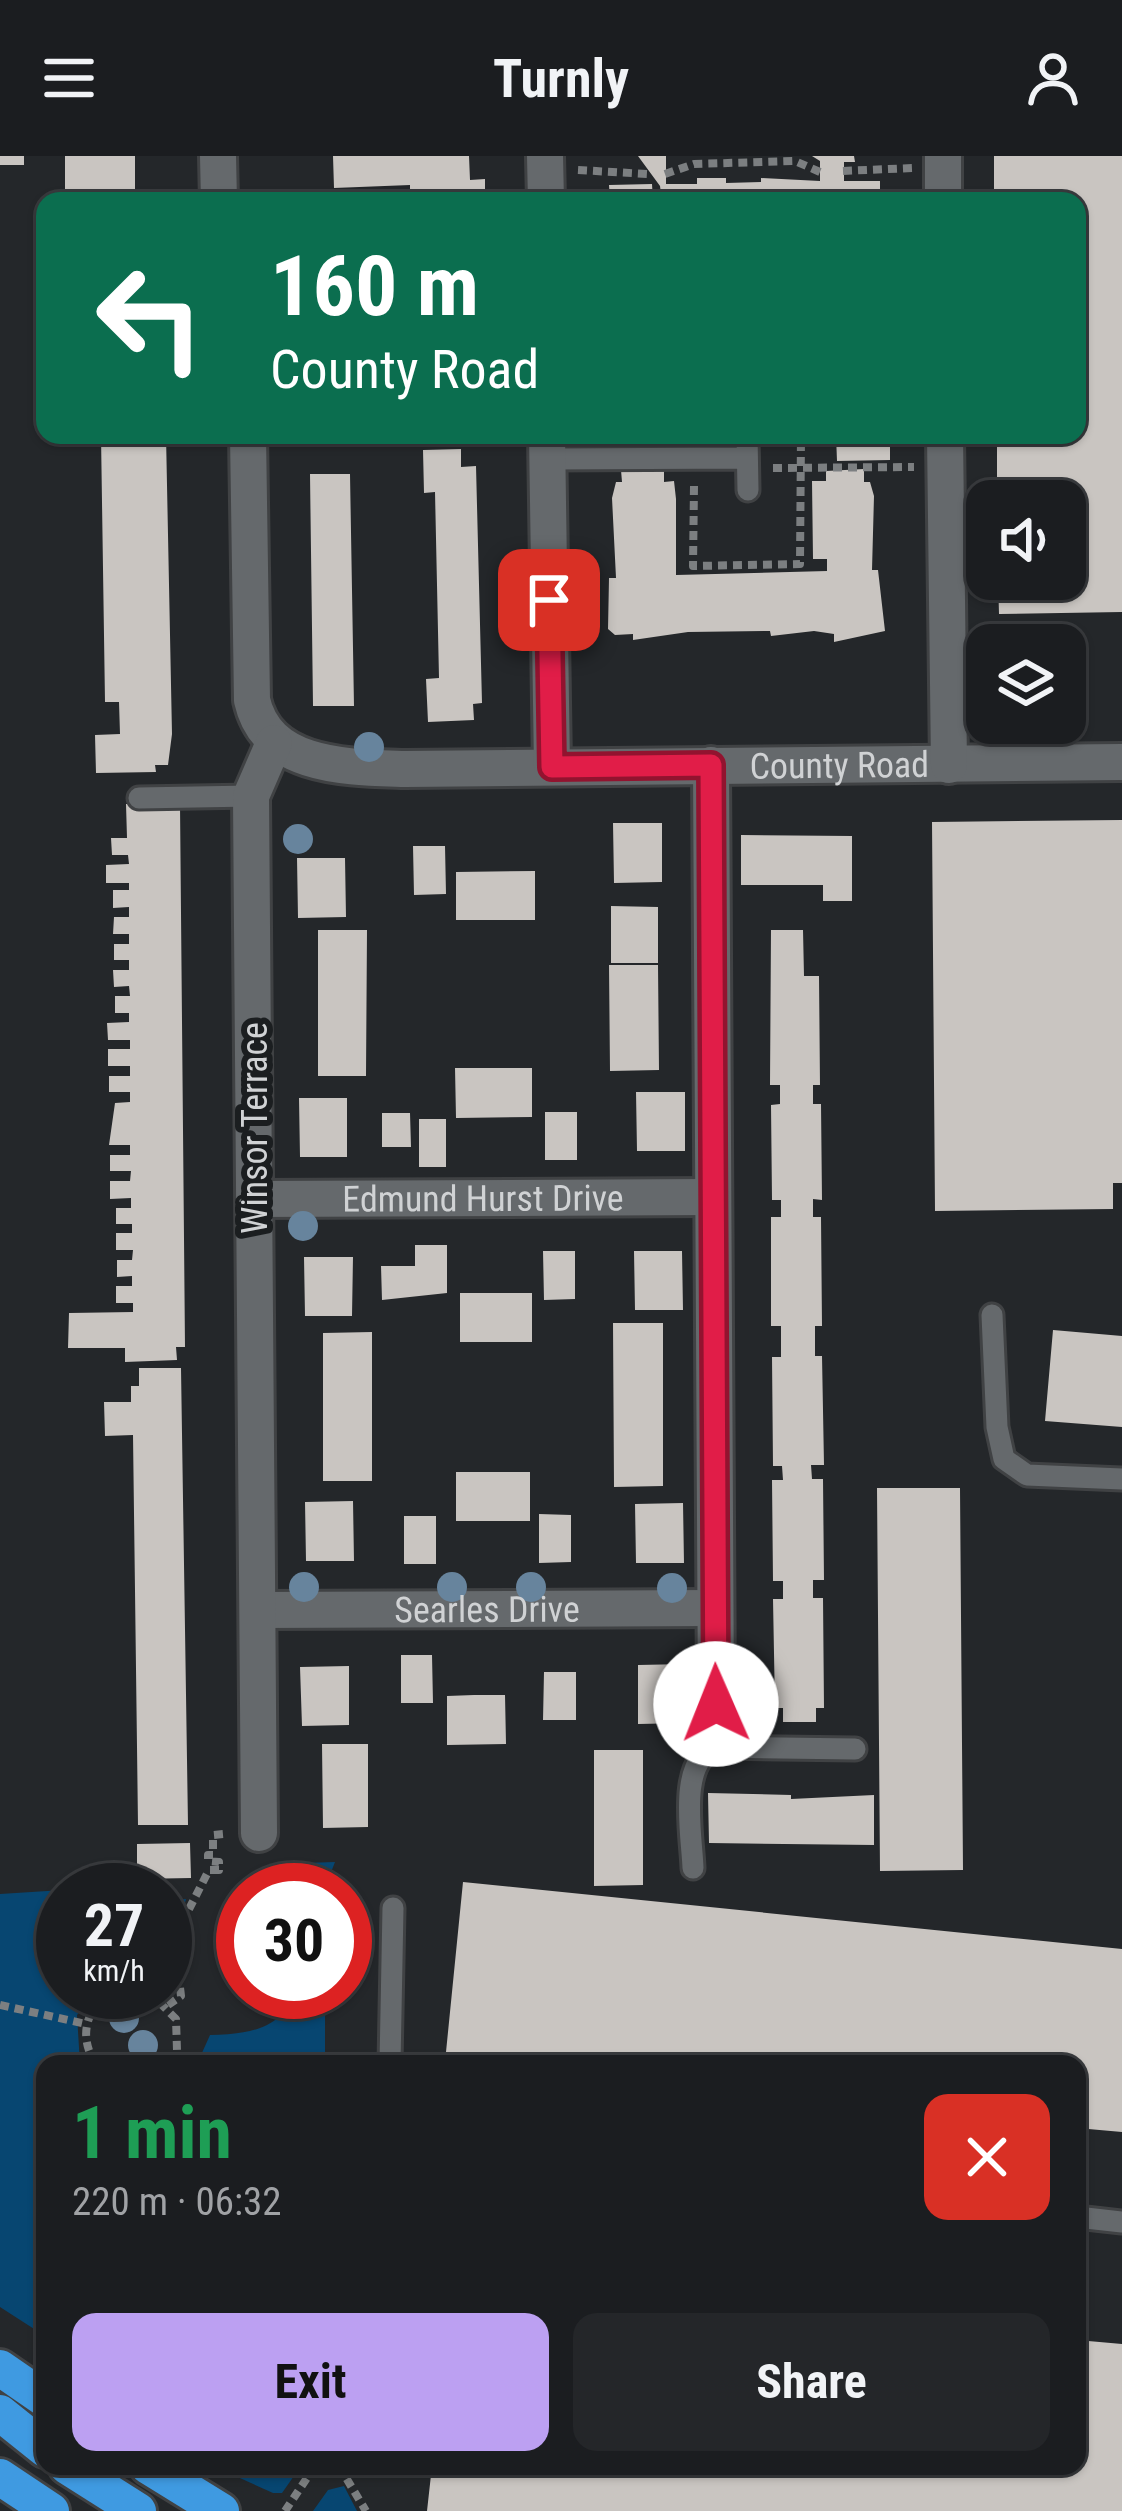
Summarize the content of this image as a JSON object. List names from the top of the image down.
{
  "streets": {
    "street": [
      "County Road",
      "Winsor Terrace",
      "Edmund Hurst Drive",
      "Searles Drive"
    ]
  },
  "crossings": [
    ["County Road", "Winsor Terrace"],
    ["Winsor Terrace", "Edmund Hurst Drive"],
    ["Winsor Terrace", "Searles Drive"]
  ],
  "page": {
    "header": "Turnly",
    "turn": ["160 m", "County Road"],
    "speed": "27 km/h",
    "limit": "30",
    "heading": ["1 min", "220 m · 06:32"],
    "buttons": ["Exit", "Share"]
  }
}
